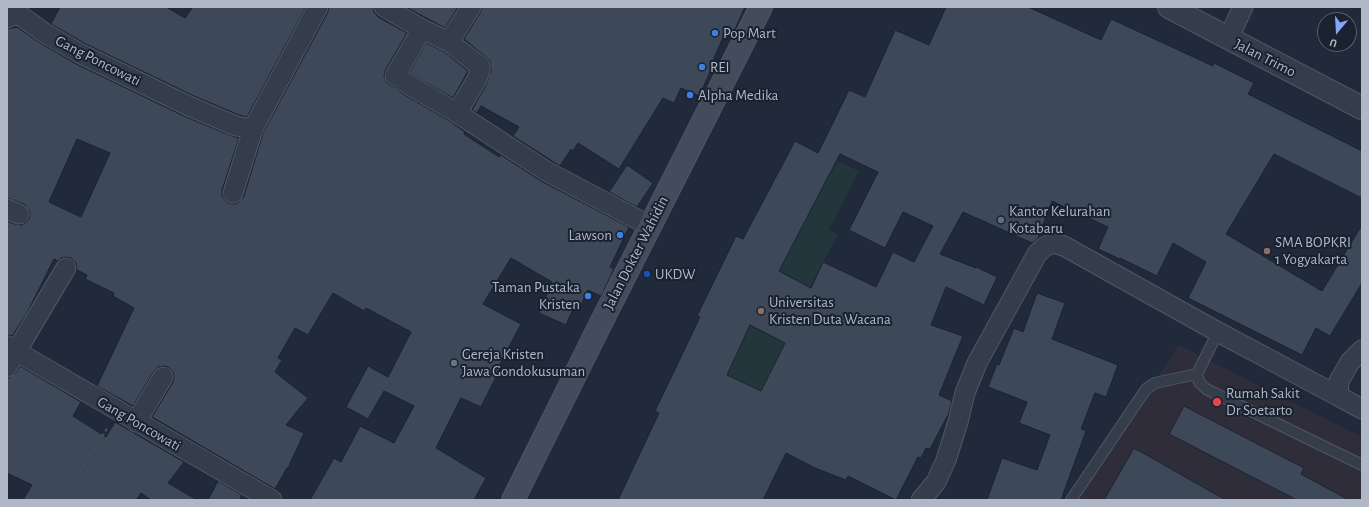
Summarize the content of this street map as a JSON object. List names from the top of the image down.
{
  "streets": {
    "main road": ["Jalan Dokter Wahidin"],
    "street": ["Jalan Trimo", "Gang Poncowati"]
  },
  "places": [
    "Pop Mart",
    "REI",
    "Alpha Medika",
    "Kantor Kelurahan Kotabaru",
    "Lawson",
    "SMA BOPKRI 1 Yogyakarta",
    "UKDW",
    "Taman Pustaka Kristen",
    "Universitas Kristen Duta Wacana",
    "Gereja Kristen Jawa Gondokusuman",
    "Rumah Sakit Dr Soetarto"
  ],
  "north": "bottom"
}
